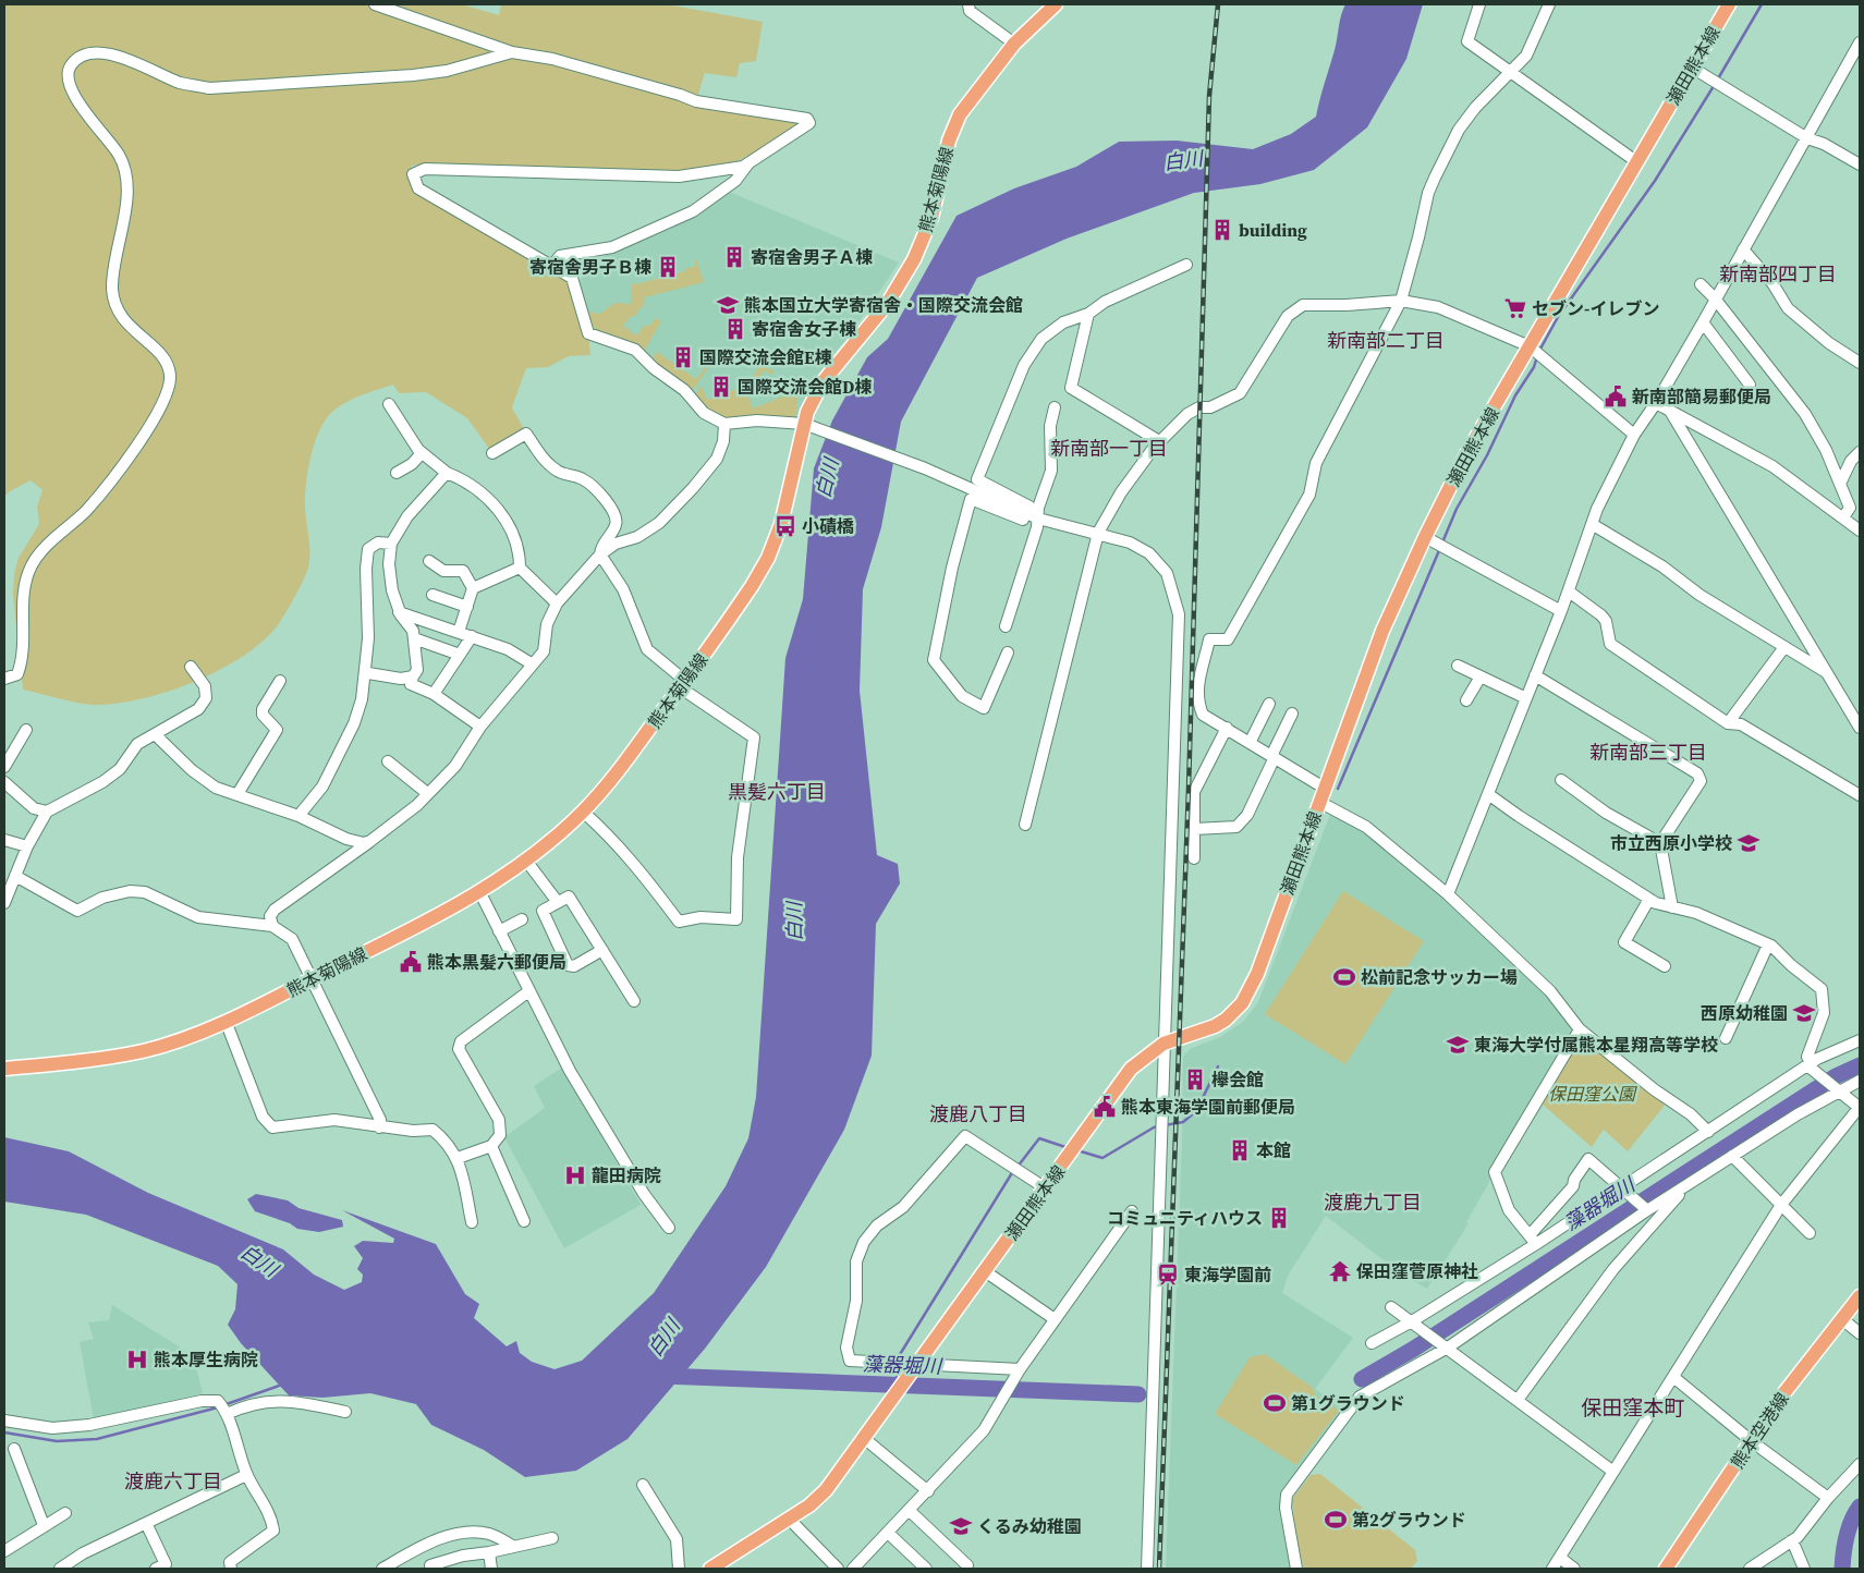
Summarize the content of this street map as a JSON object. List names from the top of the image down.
{
  "streets": {
    "main road": ["瀬田熊本線", "熊本菊陽線", "熊本空港線"]
  },
  "districts": [
    "新南部四丁目",
    "新南部二丁目",
    "新南部一丁目",
    "新南部三丁目",
    "黒髪六丁目",
    "渡鹿八丁目",
    "渡鹿九丁目",
    "保田窪本町",
    "渡鹿六丁目"
  ],
  "water": ["白川", "藻器堀川"],
  "parks": ["保田窪公園"],
  "places": {
    "building": [
      "building",
      "寄宿舎男子Ａ棟",
      "寄宿舎男子Ｂ棟",
      "寄宿舎女子棟",
      "国際交流会館E棟",
      "国際交流会館D棟",
      "欅会館",
      "本館",
      "コミュニティハウス"
    ],
    "school or university": [
      "熊本国立大学寄宿舎・国際交流会館",
      "市立西原小学校",
      "西原幼稚園",
      "東海大学付属熊本星翔高等学校",
      "くるみ幼稚園"
    ],
    "supermarket": ["セブン-イレブン"],
    "public building": ["新南部簡易郵便局", "熊本黒髪六郵便局", "熊本東海学園前郵便局"],
    "bus stop": ["小磧橋"],
    "sports": ["松前記念サッカー場", "第1グラウンド", "第2グラウンド"],
    "hospital": ["龍田病院", "熊本厚生病院"],
    "temple": ["保田窪菅原神社"],
    "station": ["東海学園前"]
  }
}
